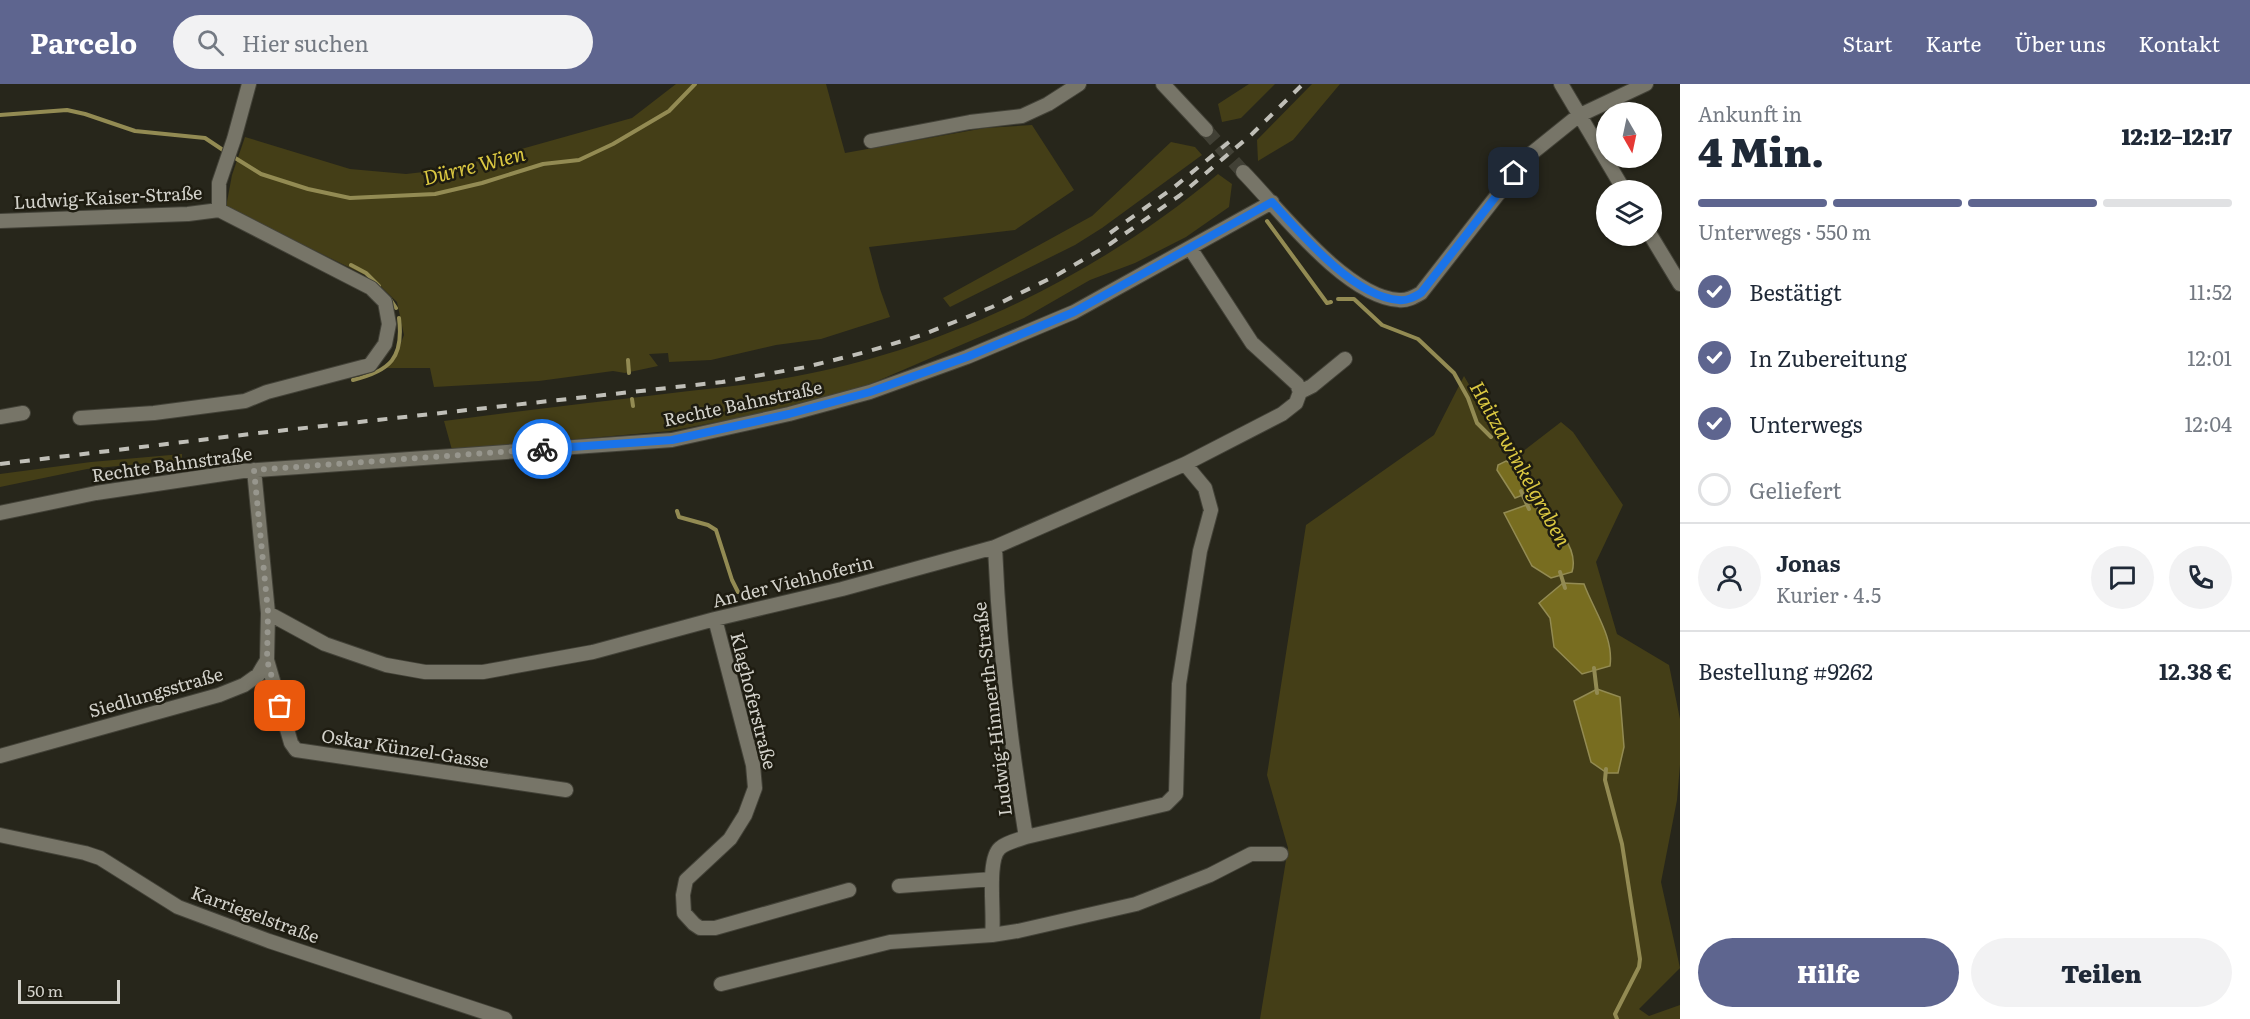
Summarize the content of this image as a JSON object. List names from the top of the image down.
{
  "streets": {
    "street": [
      "Ludwig-Kaiser-Straße",
      "Rechte Bahnstraße",
      "An der Viehhoferin",
      "Siedlungsstraße",
      "Klaghoferstraße",
      "Ludwig-Hinnerth-Straße",
      "Oskar Künzel-Gasse",
      "Karriegelstraße"
    ]
  },
  "crossings": [
    ["An der Viehhoferin", "Klaghoferstraße"],
    ["An der Viehhoferin", "Ludwig-Hinnerth-Straße"],
    ["Siedlungsstraße", "Oskar Künzel-Gasse"]
  ],
  "water": ["Dürre Wien", "Haitzawinkelgraben"],
  "scale_bar": "50 m",
  "north": "bottom",
  "page": {
    "header": "Parcelo",
    "search": "Hier suchen",
    "nav": [
      "Start",
      "Karte",
      "Über uns",
      "Kontakt"
    ],
    "heading": ["4 Min.", "Ankunft in", "12:12–12:17"],
    "panel": [
      "Jonas",
      "Kurier · 4.5",
      "Bestellung #9262",
      "12.38 €"
    ],
    "bar": "Unterwegs · 550 m",
    "list": [
      ["Bestätigt", "11:52"],
      ["In Zubereitung", "12:01"],
      ["Unterwegs", "12:04"],
      "Geliefert"
    ],
    "buttons": ["Hilfe", "Teilen"],
    "scale": "50 m"
  }
}
